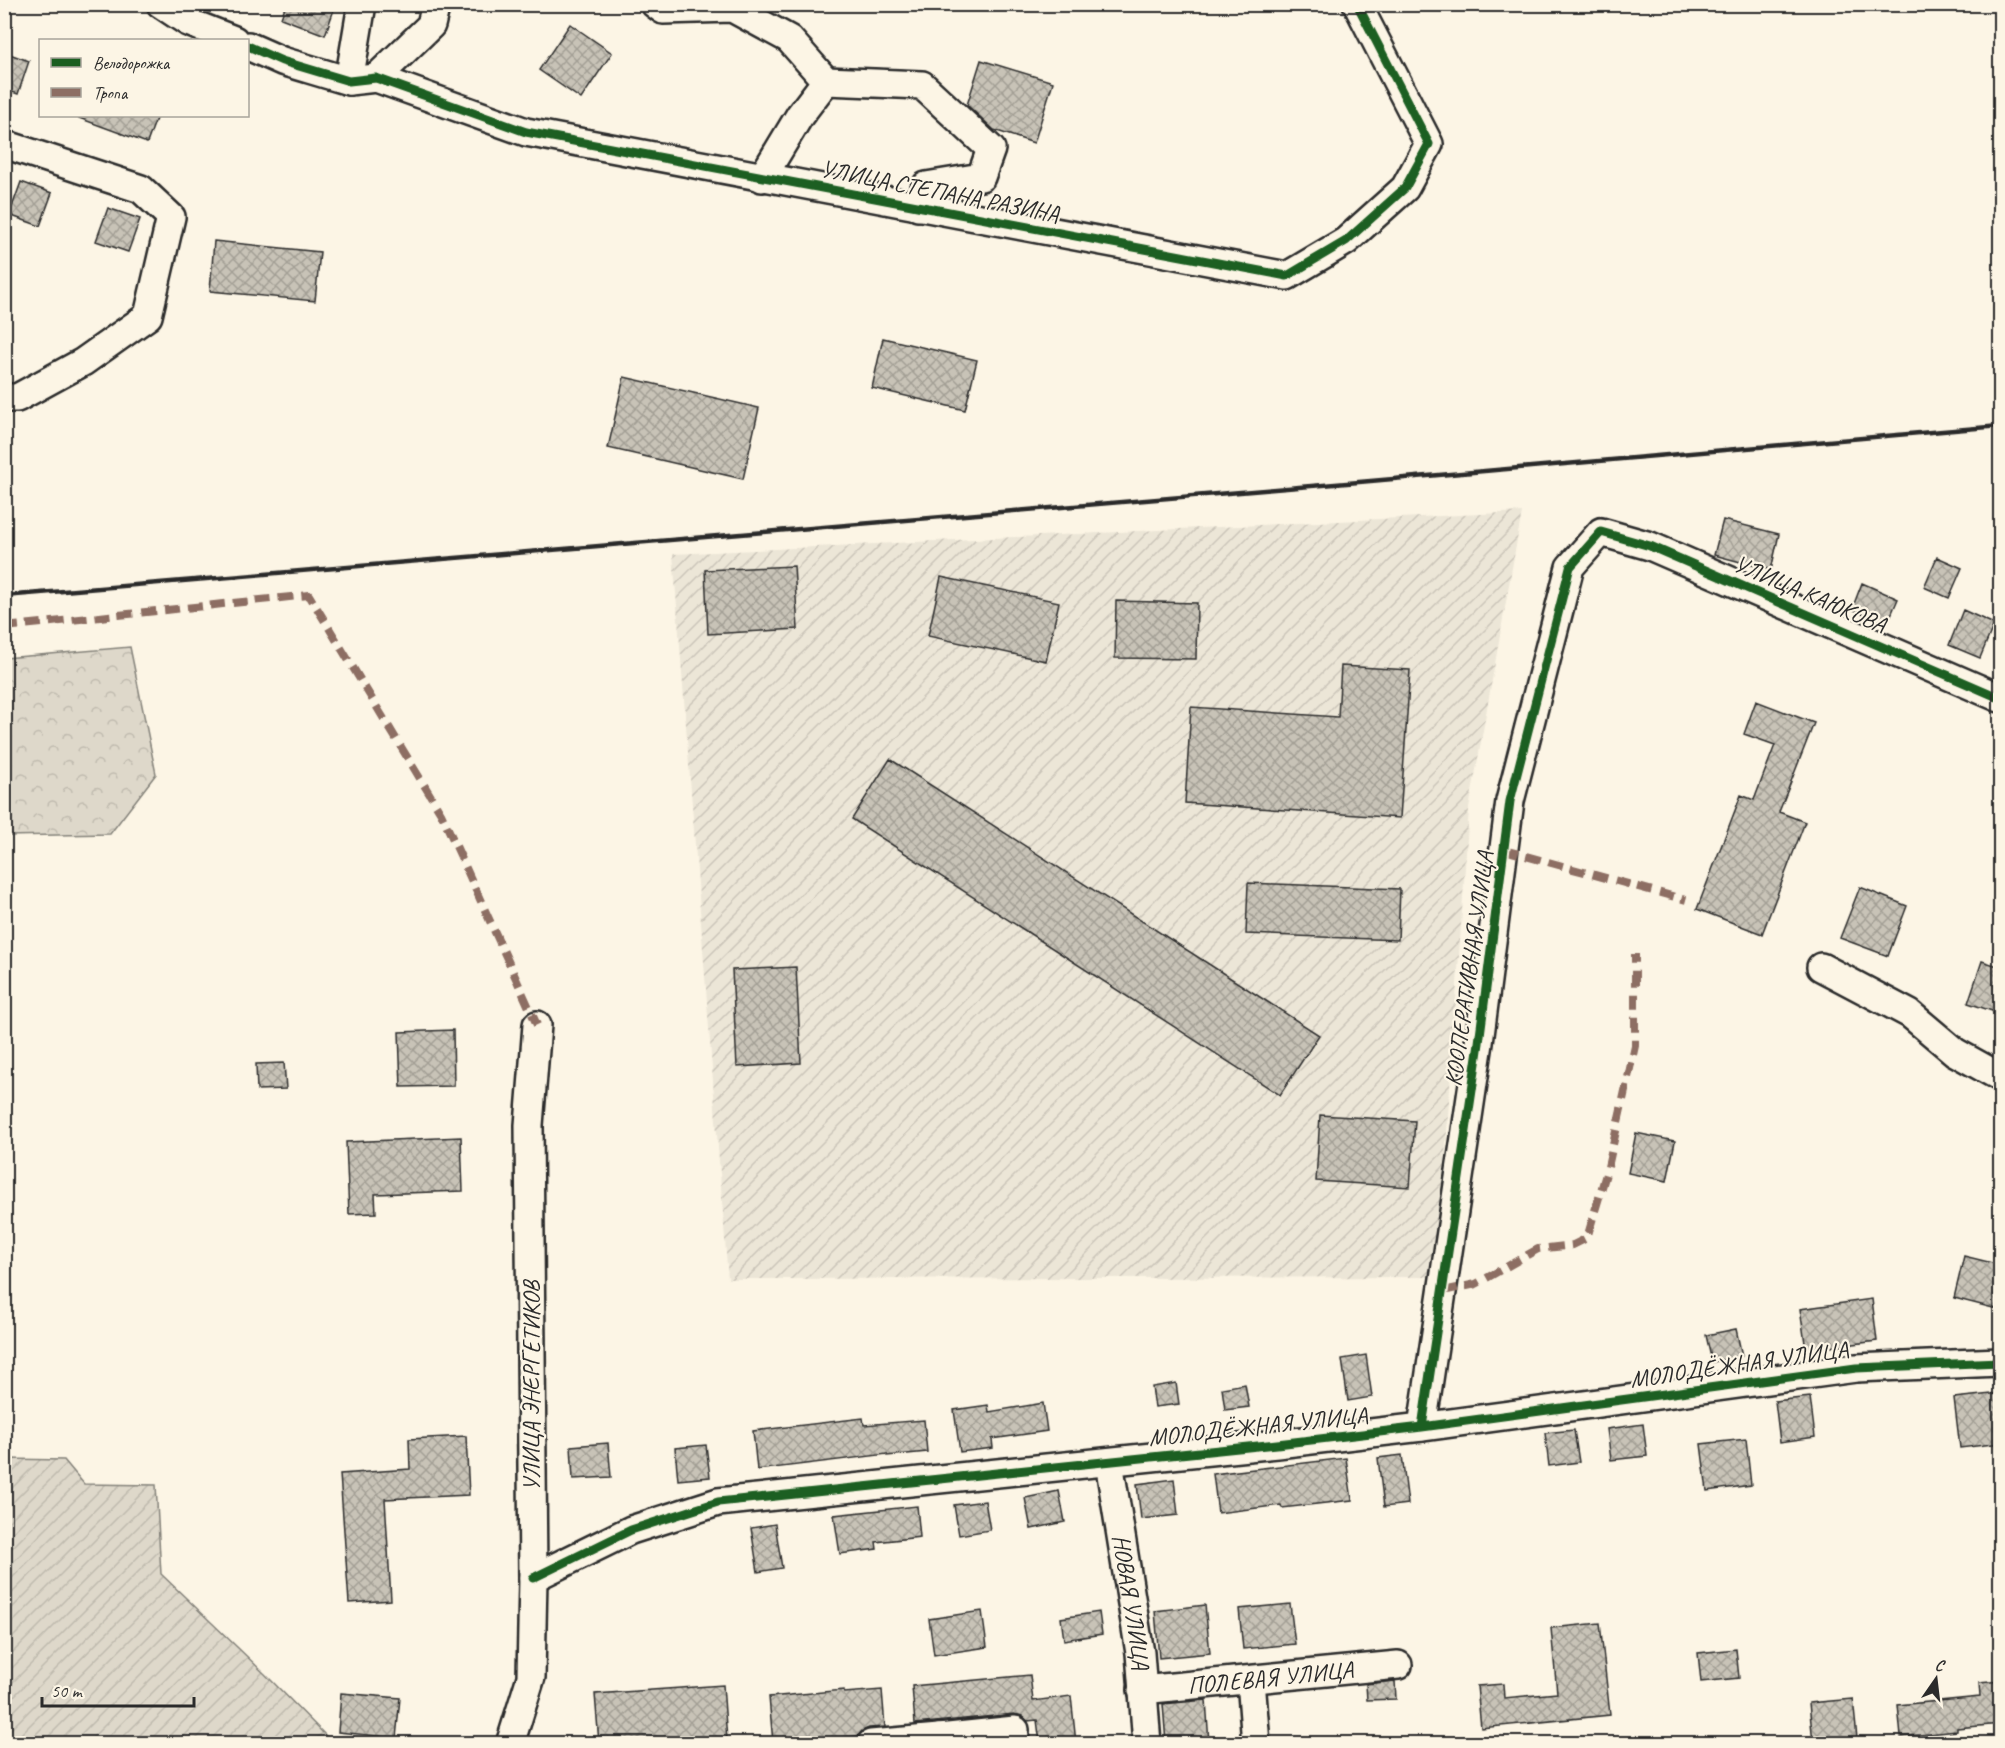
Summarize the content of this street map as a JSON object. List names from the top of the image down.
{
  "streets": {
    "street": [
      "УЛИЦА СТЕПАНА РАЗИНА",
      "УЛИЦА КАЮКОВА",
      "КООПЕРАТИВНАЯ УЛИЦА",
      "МОЛОДЁЖНАЯ УЛИЦА",
      "УЛИЦА ЭНЕРГЕТИКОВ",
      "НОВАЯ УЛИЦА",
      "ПОЛЕВАЯ УЛИЦА"
    ]
  },
  "crossings": [
    ["УЛИЦА КАЮКОВА", "КООПЕРАТИВНАЯ УЛИЦА"],
    ["КООПЕРАТИВНАЯ УЛИЦА", "МОЛОДЁЖНАЯ УЛИЦА"],
    ["МОЛОДЁЖНАЯ УЛИЦА", "УЛИЦА ЭНЕРГЕТИКОВ"],
    ["МОЛОДЁЖНАЯ УЛИЦА", "НОВАЯ УЛИЦА"],
    ["НОВАЯ УЛИЦА", "ПОЛЕВАЯ УЛИЦА"]
  ],
  "legend": ["Велодорожка", "Тропа"],
  "scale_bar": "50 m",
  "north": "top"
}
